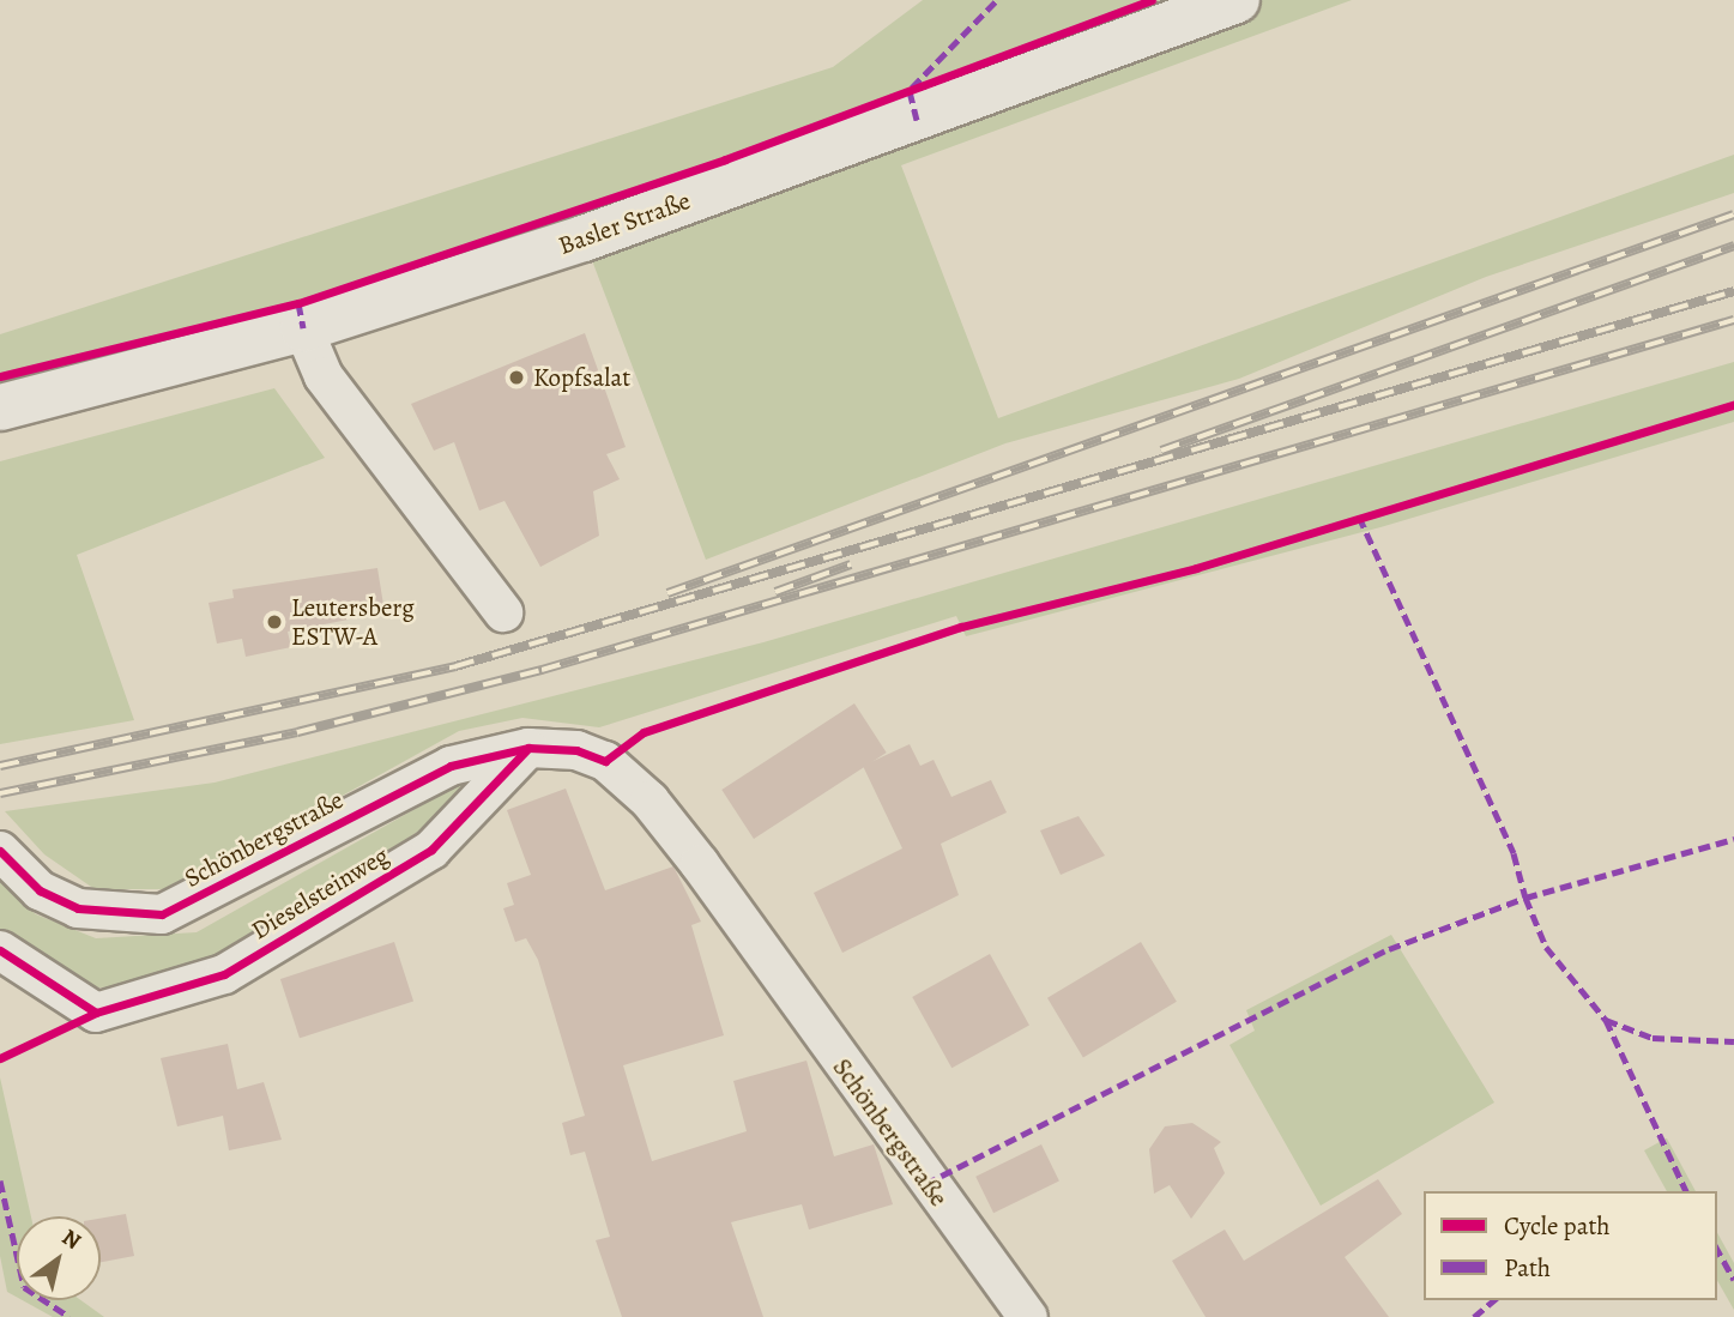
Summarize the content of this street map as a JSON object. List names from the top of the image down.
{
  "streets": {
    "street": ["Basler Straße", "Schönbergstraße", "Dieselsteinweg"]
  },
  "crossings": [
    ["Schönbergstraße", "Dieselsteinweg"]
  ],
  "places": ["Kopfsalat", "Leutersberg ESTW-A"],
  "legend": ["Cycle path", "Path"],
  "north": "top right"
}
